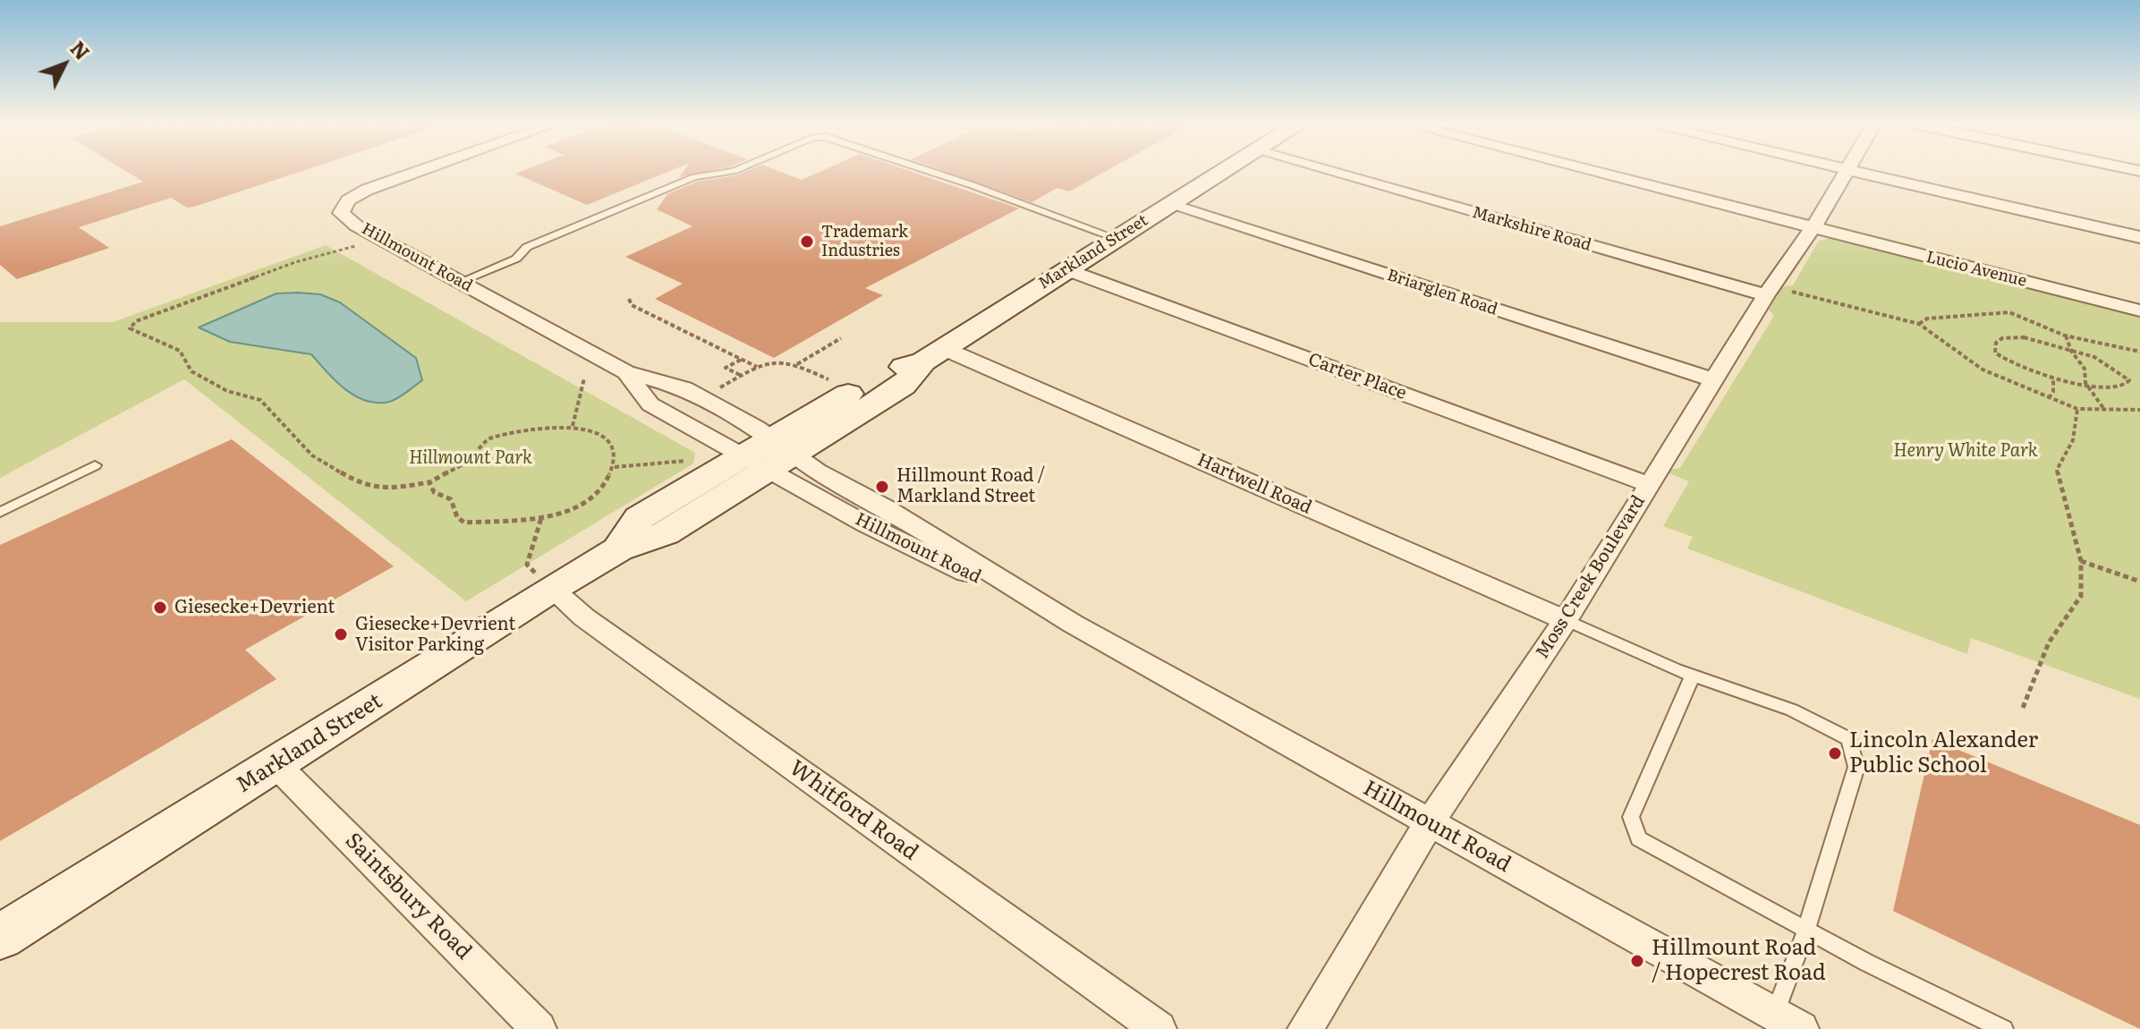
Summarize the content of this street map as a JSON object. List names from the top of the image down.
{
  "streets": {
    "street": [
      "Markshire Road",
      "Markland Street",
      "Hillmount Road",
      "Lucio Avenue",
      "Briarglen Road",
      "Carter Place",
      "Hartwell Road",
      "Moss Creek Boulevard",
      "Whitford Road",
      "Saintsbury Road"
    ]
  },
  "crossings": [
    ["Markshire Road", "Moss Creek Boulevard"],
    ["Markland Street", "Hillmount Road"],
    ["Markland Street", "Briarglen Road"],
    ["Markland Street", "Carter Place"],
    ["Markland Street", "Hartwell Road"],
    ["Markland Street", "Whitford Road"],
    ["Markland Street", "Saintsbury Road"],
    ["Hillmount Road", "Moss Creek Boulevard"],
    ["Lucio Avenue", "Moss Creek Boulevard"],
    ["Briarglen Road", "Moss Creek Boulevard"],
    ["Carter Place", "Moss Creek Boulevard"],
    ["Hartwell Road", "Moss Creek Boulevard"]
  ],
  "parks": ["Henry White Park", "Hillmount Park"],
  "places": [
    "Trademark Industries",
    "Hillmount Road / Markland Street",
    "Giesecke+Devrient",
    "Giesecke+Devrient Visitor Parking",
    "Lincoln Alexander Public School",
    "Hillmount Road / Hopecrest Road"
  ],
  "north": "top right"
}
